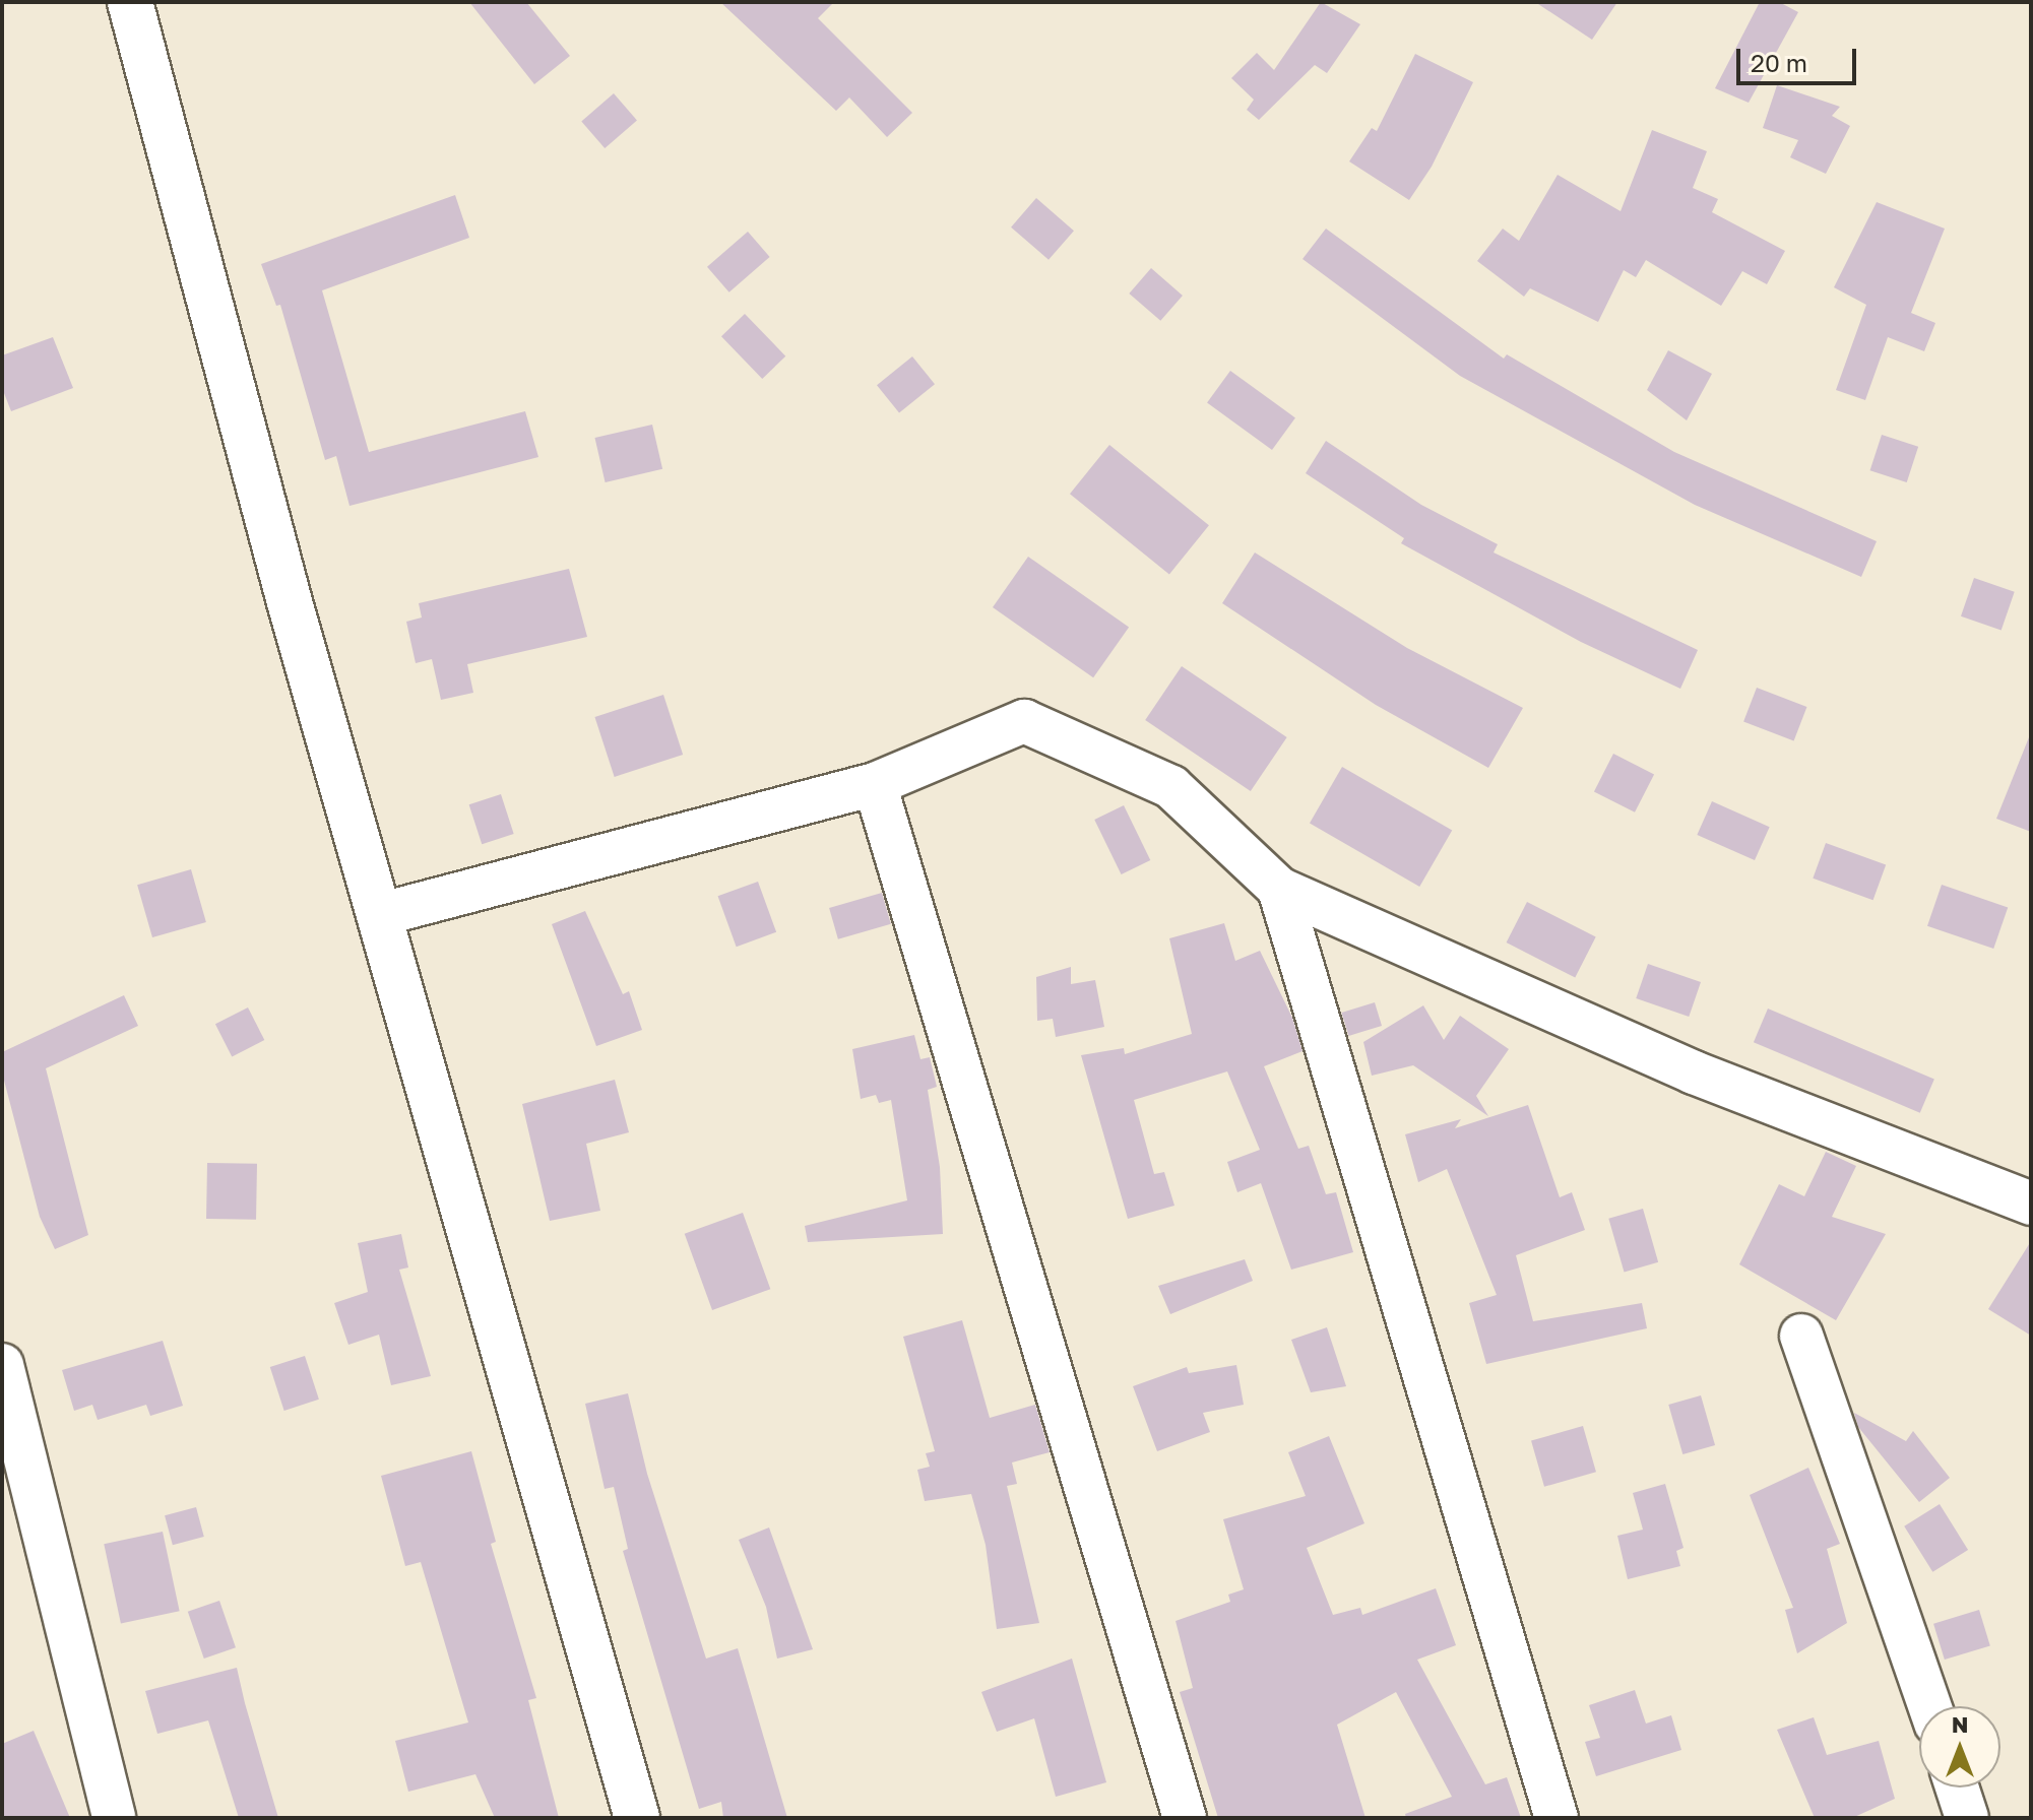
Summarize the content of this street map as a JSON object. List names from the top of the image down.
{
  "scale_bar": "20 m",
  "north": "top"
}
